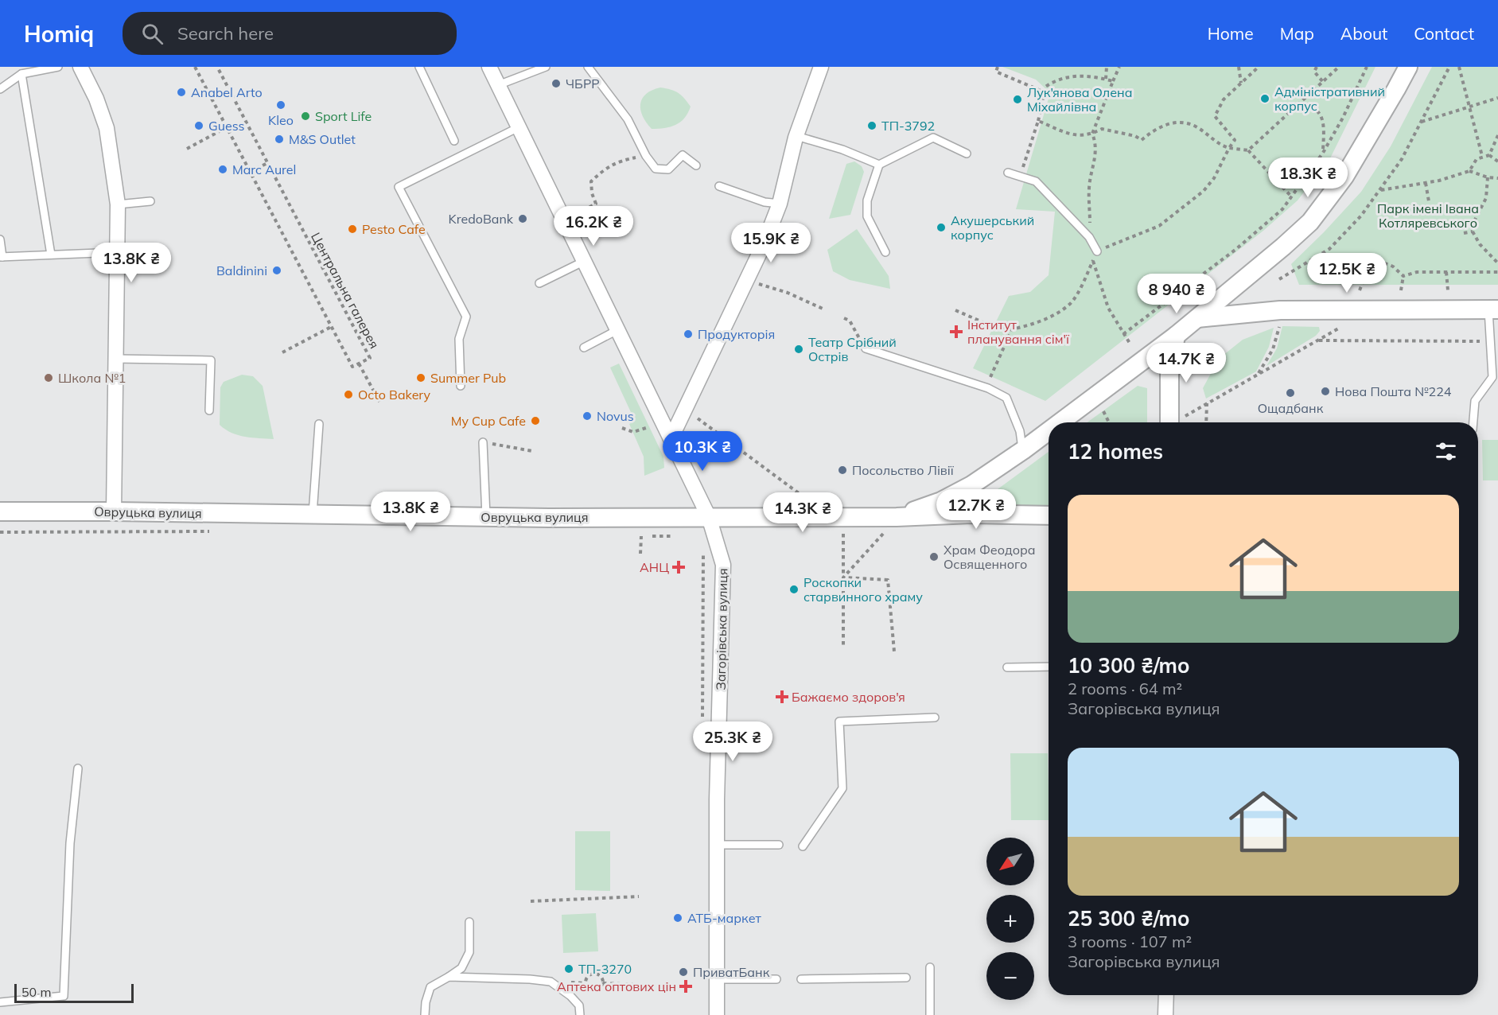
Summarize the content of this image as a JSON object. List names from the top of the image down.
{
  "streets": {
    "street": ["Овруцька вулиця", "Загорівська вулиця"],
    "path": ["Центральна галерея"]
  },
  "crossings": [
    ["Овруцька вулиця", "Загорівська вулиця"]
  ],
  "parks": ["Парк імені Івана Котляревського"],
  "places": {
    "other": [
      "ЧБРР",
      "Anabel Arto",
      "Адміністративний корпус",
      "Лук'янова Олена Міхайлівна",
      "Kleo",
      "Sport Life",
      "Guess",
      "ТП-3792",
      "M&S Outlet",
      "Marc Aurel",
      "KredoBank",
      "Акушерський корпус",
      "Pesto Cafe",
      "Baldinini",
      "Продукторія",
      "Театр Срібний Острів",
      "Школа №1",
      "Summer Pub",
      "Нова Пошта №224",
      "Ощадбанк",
      "Octo Bakery",
      "Novus",
      "My Cup Cafe",
      "Посольство Лівії",
      "Храм Феодора Освященного",
      "Роскопки старвинного храму",
      "АТБ-маркет",
      "ТП-3270",
      "ПриватБанк"
    ],
    "health": [
      "Інститут планування сім'ї",
      "АНЦ",
      "Бажаємо здоров'я",
      "Аптека оптових цін"
    ]
  },
  "scale_bar": "50 m",
  "north": "bottom left",
  "page": {
    "header": "Homiq",
    "search": "Search here",
    "nav": [
      "Home",
      "Map",
      "About",
      "Contact"
    ],
    "price": [
      "18.3K ₴",
      "16.2K ₴",
      "15.9K ₴",
      "13.8K ₴",
      "12.5K ₴",
      "8 940 ₴",
      "14.7K ₴",
      "10.3K ₴",
      "12.7K ₴",
      "13.8K ₴",
      "14.3K ₴",
      "25.3K ₴"
    ],
    "heading": "12 homes",
    "list": [
      {
        "name": "10 300 ₴/mo",
        "note": "2 rooms · 64 m² · Загорівська вулиця"
      },
      {
        "name": "25 300 ₴/mo",
        "note": "3 rooms · 107 m² · Загорівська вулиця"
      }
    ],
    "map_buttons": ["+", "−"],
    "scale": "50 m"
  }
}
